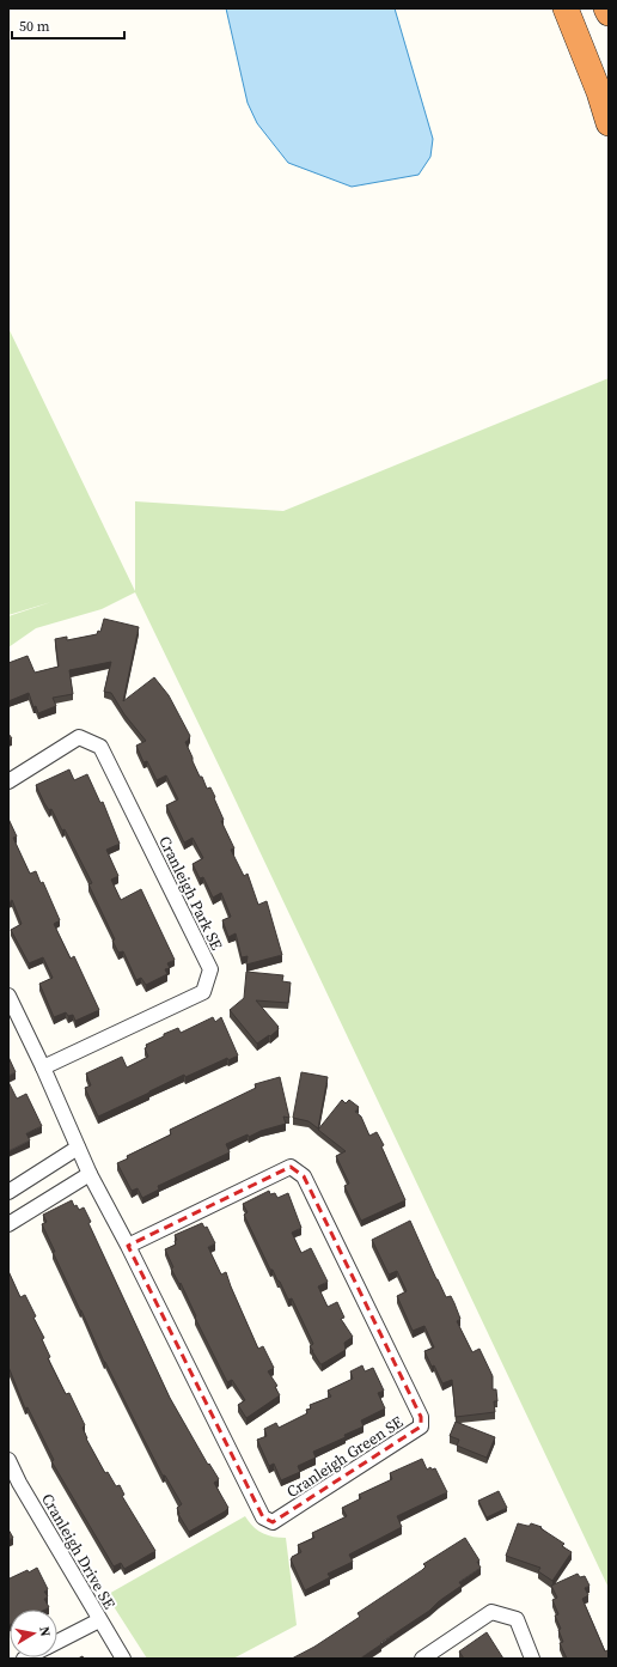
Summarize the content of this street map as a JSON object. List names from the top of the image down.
{
  "streets": {
    "street": ["Cranleigh Park SE", "Cranleigh Green SE", "Cranleigh Drive SE"]
  },
  "scale_bar": "50 m",
  "north": "right"
}
